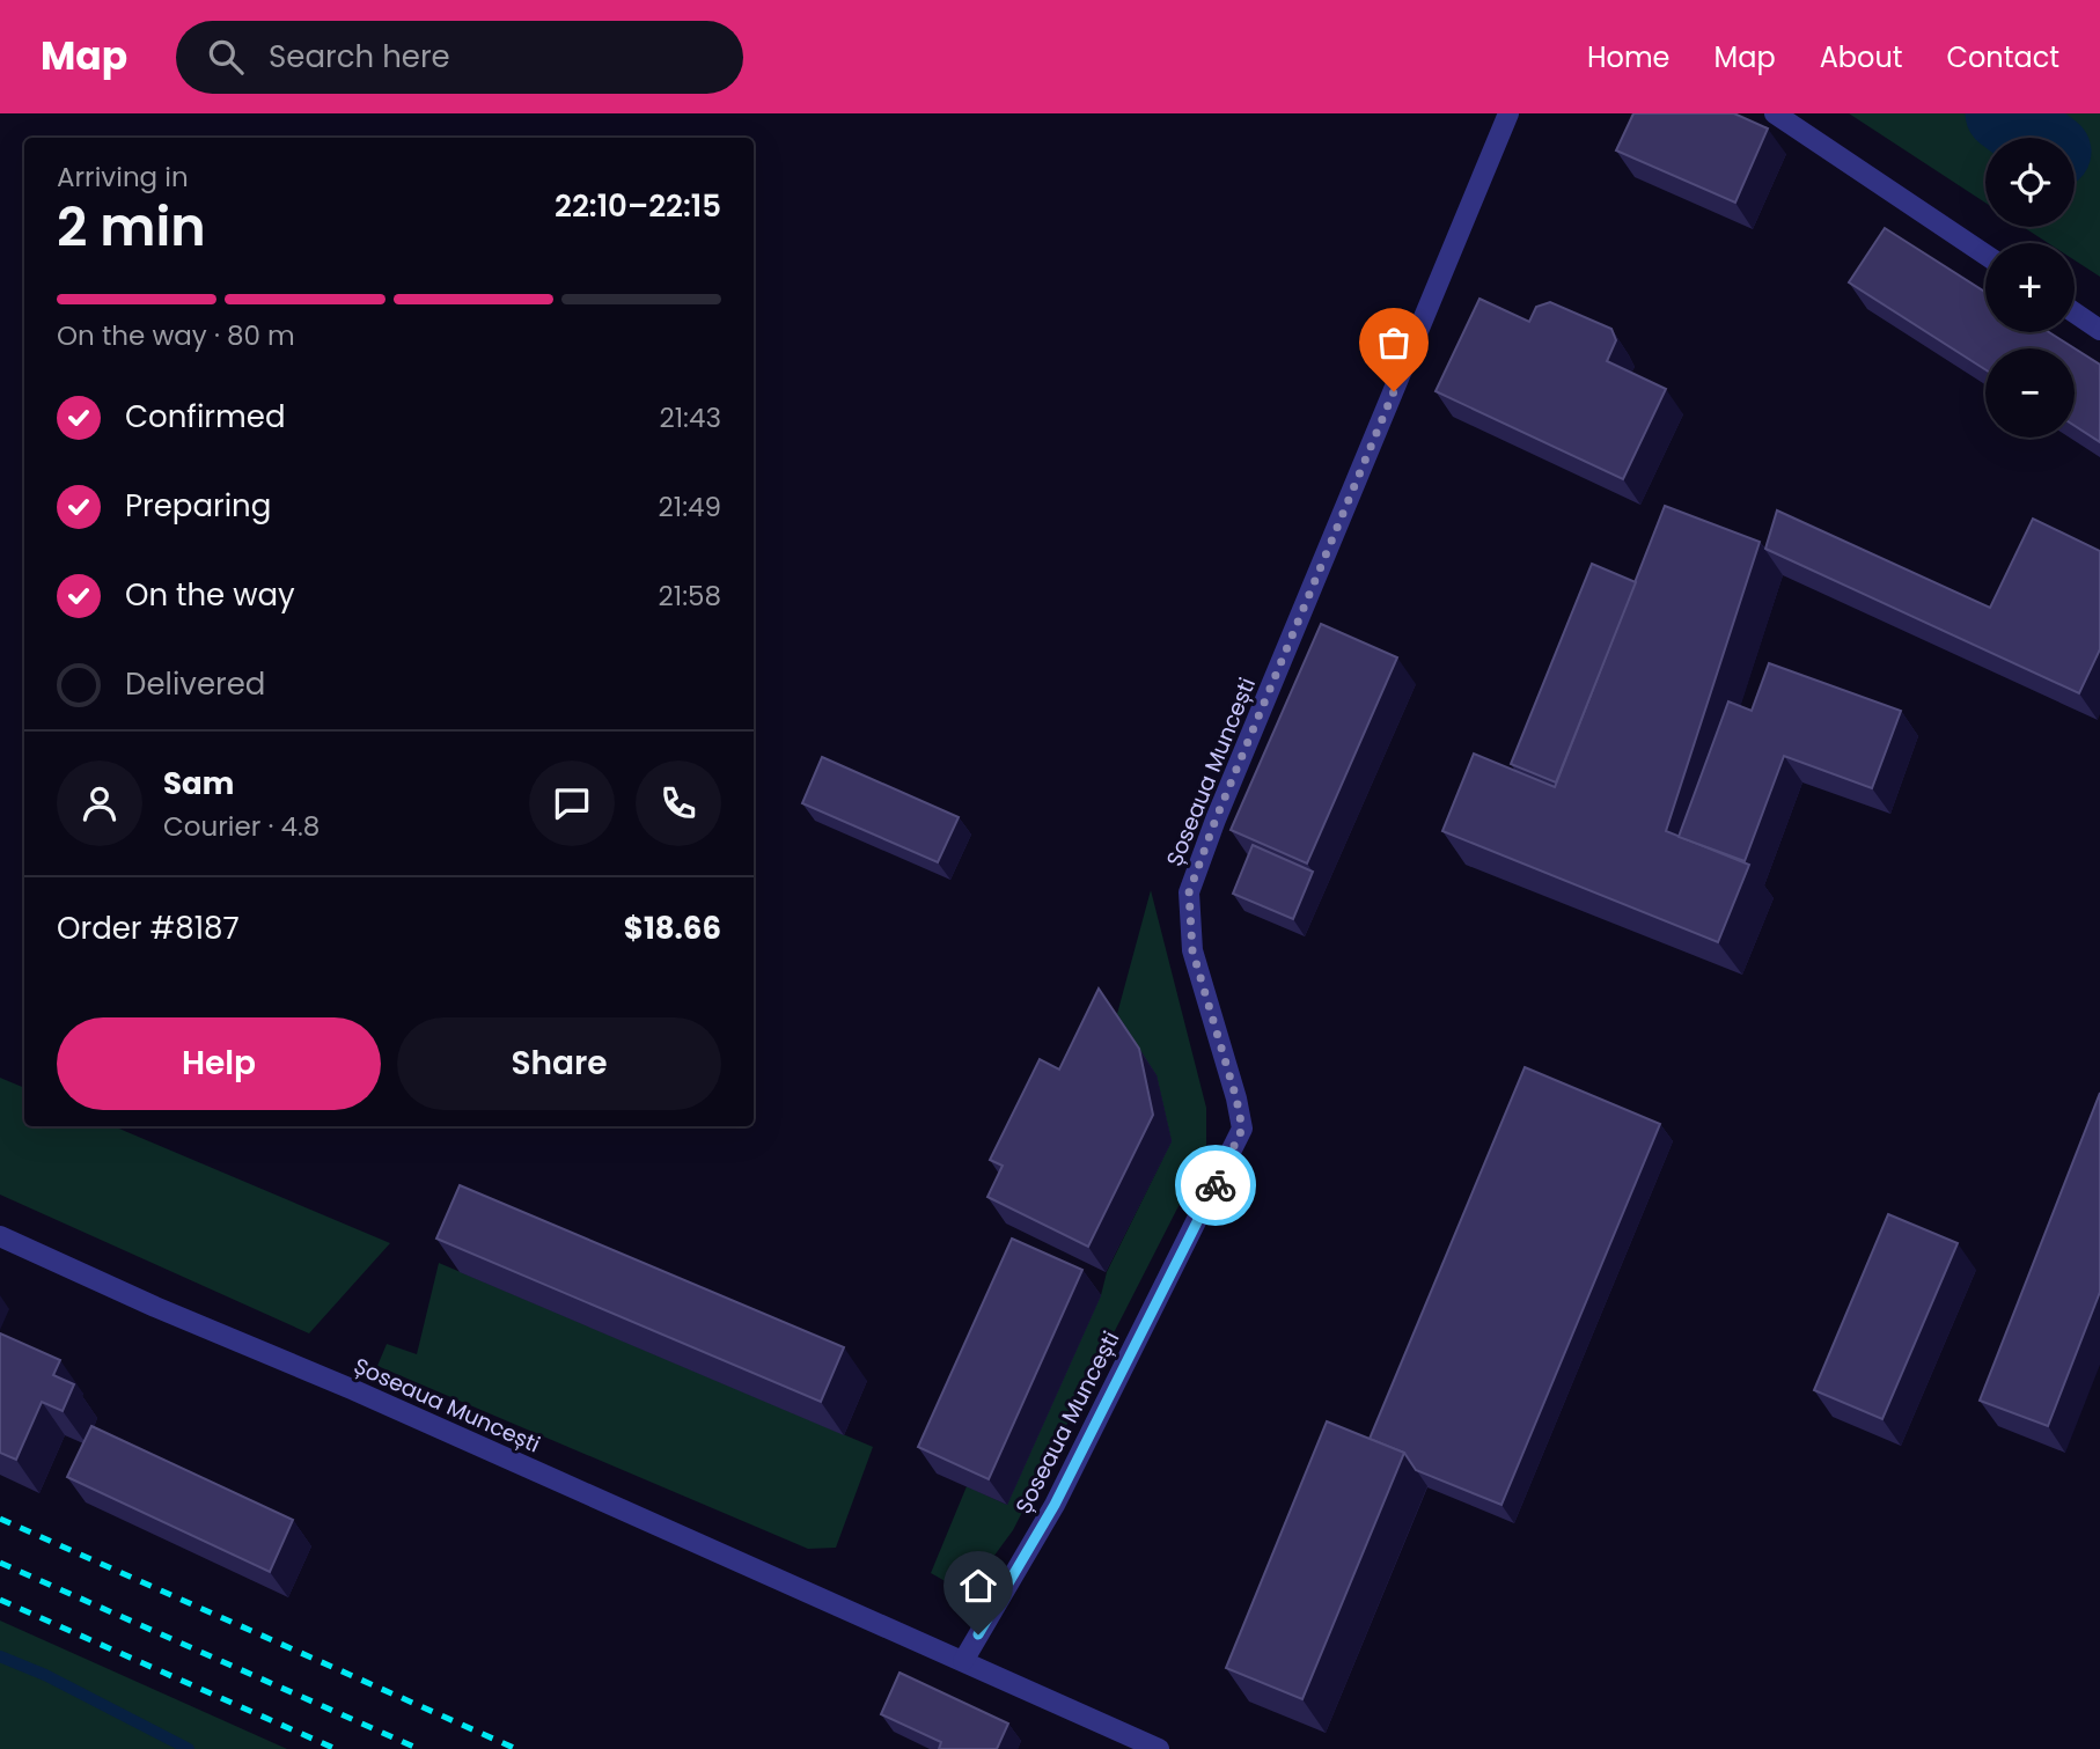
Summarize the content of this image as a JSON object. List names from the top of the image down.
{
  "streets": {
    "lane": ["Șoseaua Muncești"]
  },
  "page": {
    "header": "Map",
    "search": "Search here",
    "nav": [
      "Home",
      "Map",
      "About",
      "Contact"
    ],
    "map_buttons": ["+", "−"],
    "heading": ["2 min", "Arriving in", "22:10–22:15"],
    "panel": [
      "Sam",
      "Courier · 4.8",
      "Order #8187",
      "$18.66"
    ],
    "bar": "On the way · 80 m",
    "list": [
      ["Confirmed", "21:43"],
      ["Preparing", "21:49"],
      ["On the way", "21:58"],
      "Delivered"
    ],
    "buttons": ["Help", "Share"]
  }
}
